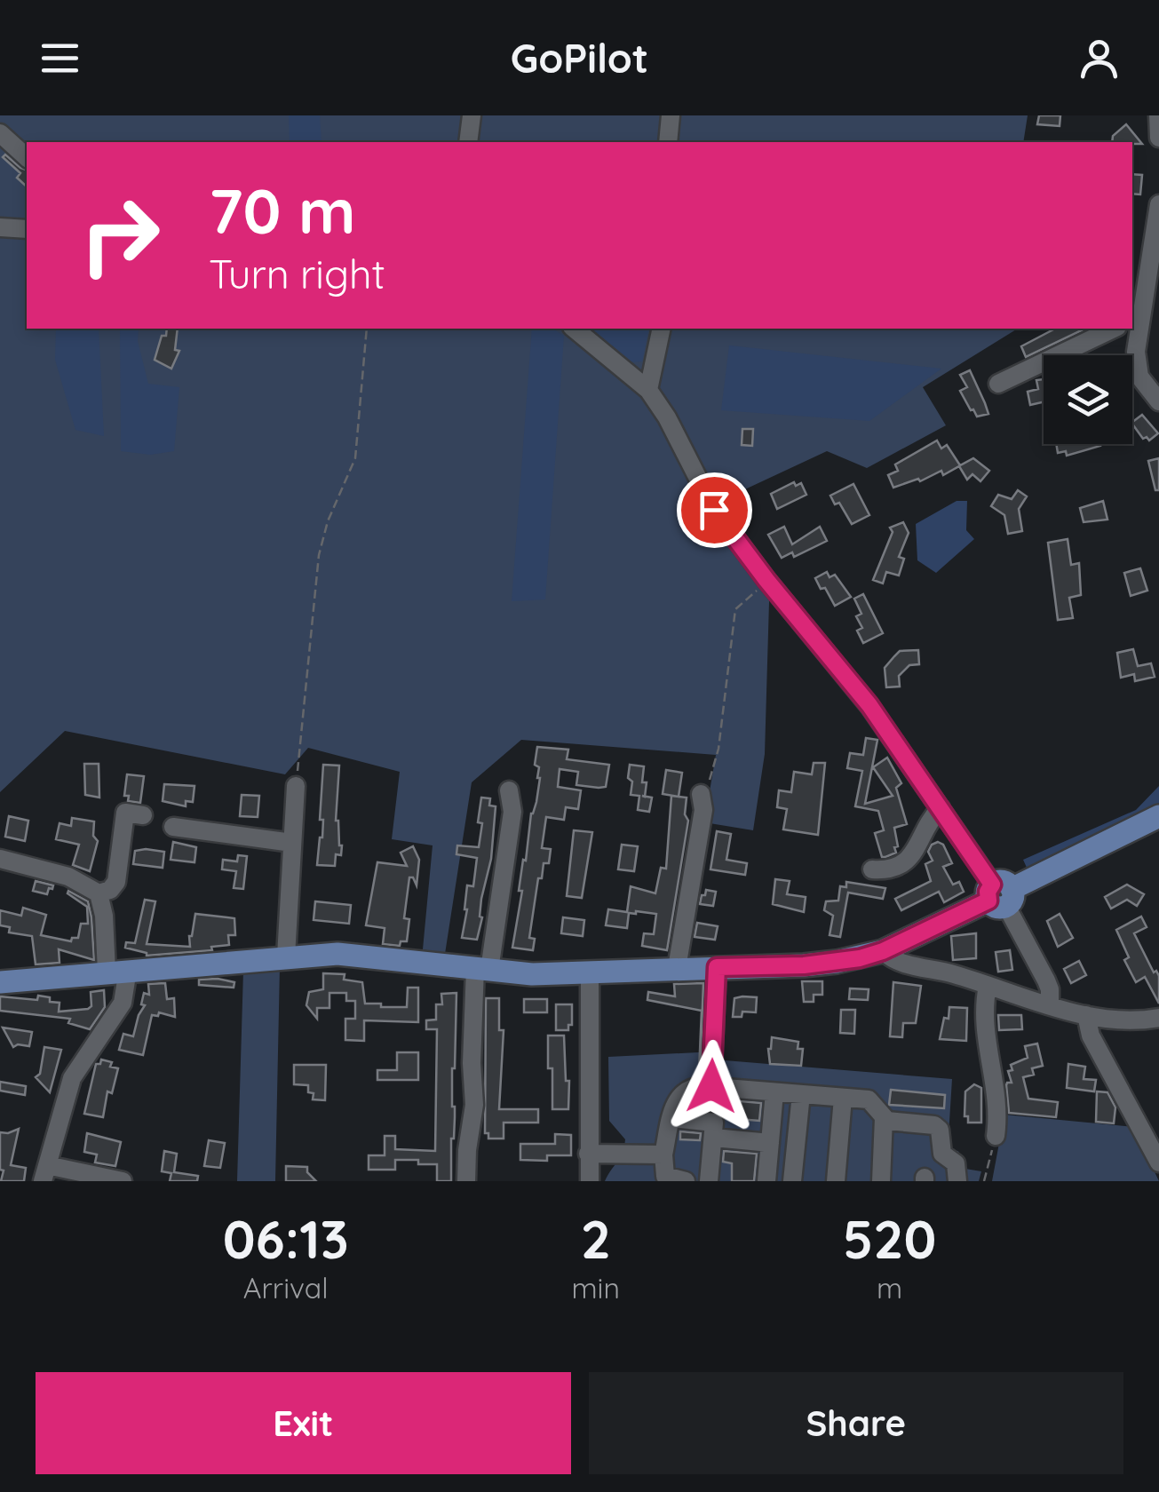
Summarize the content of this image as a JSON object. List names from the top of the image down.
{
  "page": {
    "header": "GoPilot",
    "turn": ["70 m", "Turn right"],
    "eta": [
      "06:13",
      "Arrival",
      "2",
      "min",
      "520",
      "m"
    ],
    "buttons": ["Exit", "Share"]
  }
}
